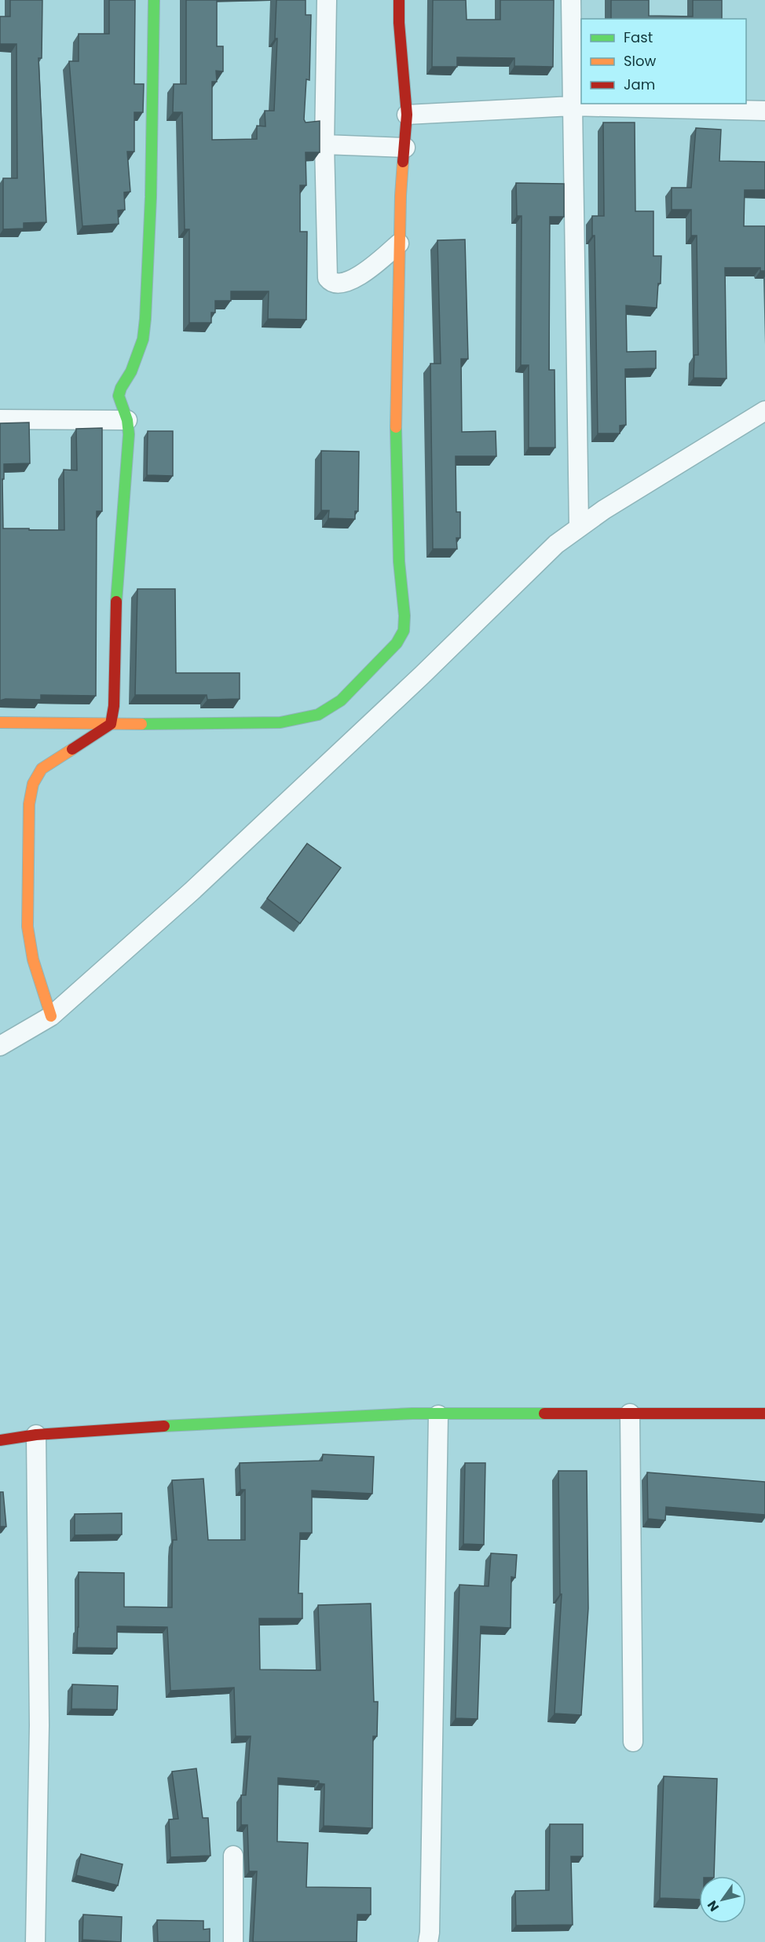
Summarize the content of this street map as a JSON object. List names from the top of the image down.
{
  "legend": ["Fast", "Slow", "Jam"],
  "north": "bottom left"
}
